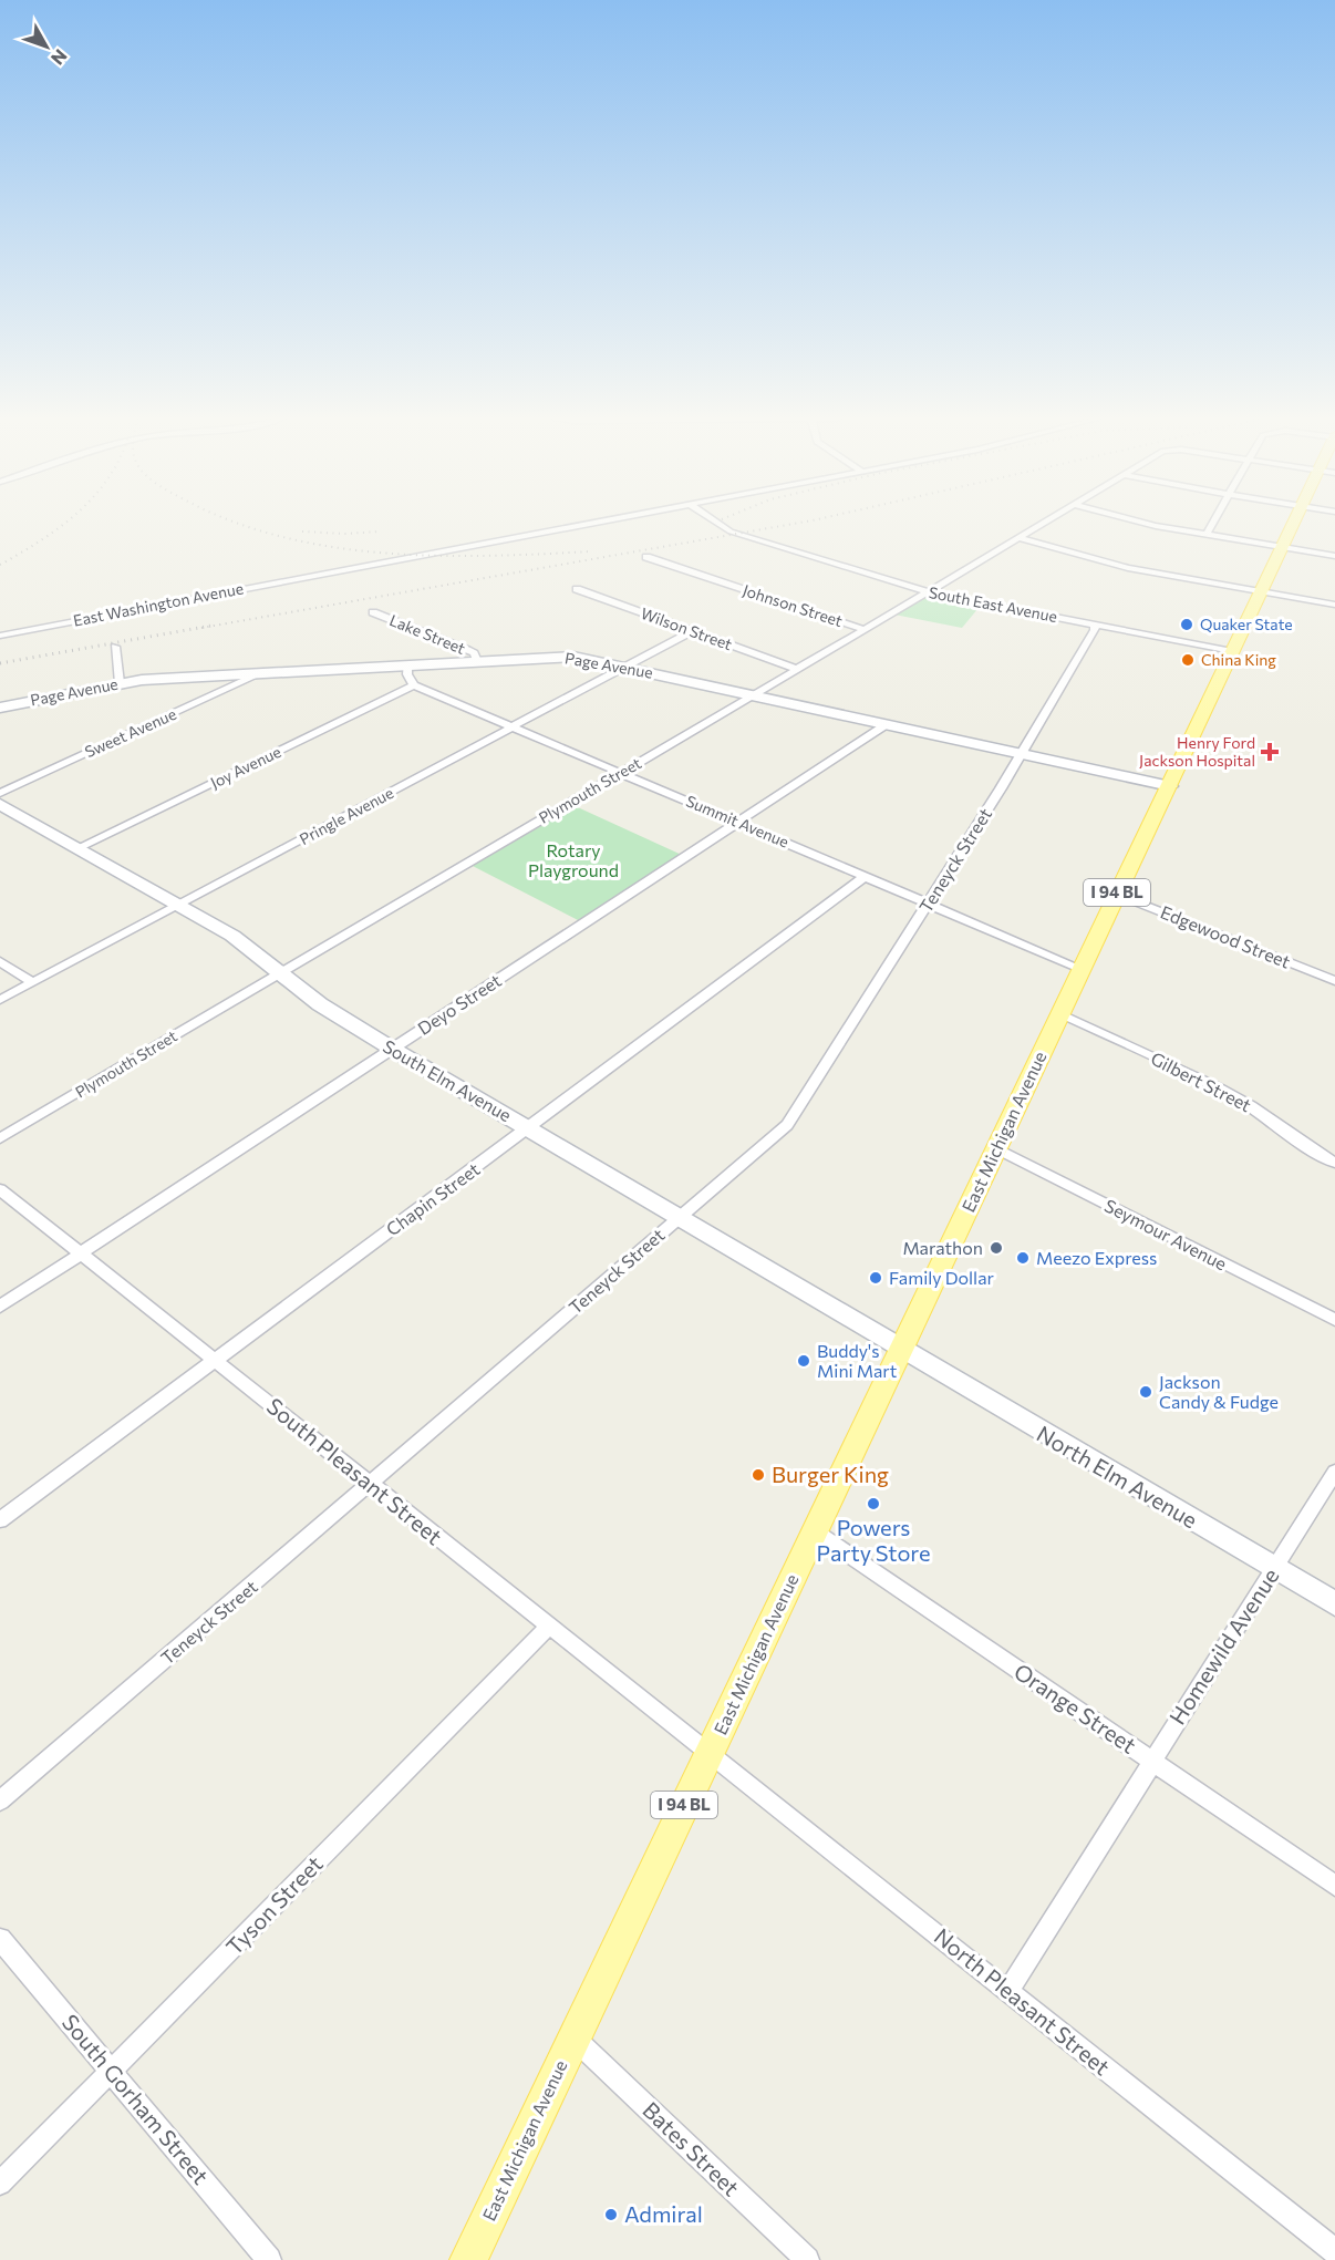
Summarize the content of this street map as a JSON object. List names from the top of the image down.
{
  "streets": {
    "main road": ["I 94 BL", "East Michigan Avenue"],
    "street": [
      "East Washington Avenue",
      "South East Avenue",
      "Johnson Street",
      "Wilson Street",
      "Lake Street",
      "Page Avenue",
      "Sweet Avenue",
      "Joy Avenue",
      "Plymouth Street",
      "Pringle Avenue",
      "Summit Avenue",
      "Teneyck Street",
      "Edgewood Street",
      "Deyo Street",
      "South Elm Avenue",
      "Gilbert Street",
      "Chapin Street",
      "Seymour Avenue",
      "South Pleasant Street",
      "North Elm Avenue",
      "Homewild Avenue",
      "Orange Street",
      "Tyson Street",
      "North Pleasant Street",
      "South Gorham Street",
      "Bates Street"
    ]
  },
  "crossings": [
    ["South East Avenue", "Plymouth Street"],
    ["South East Avenue", "Teneyck Street"],
    ["South East Avenue", "East Michigan Avenue"],
    ["Johnson Street", "Plymouth Street"],
    ["Wilson Street", "Plymouth Street"],
    ["Wilson Street", "Pringle Avenue"],
    ["Lake Street", "Page Avenue"],
    ["Page Avenue", "Sweet Avenue"],
    ["Page Avenue", "Plymouth Street"],
    ["Page Avenue", "Pringle Avenue"],
    ["Page Avenue", "Teneyck Street"],
    ["Page Avenue", "Deyo Street"],
    ["Page Avenue", "East Michigan Avenue"],
    ["Joy Avenue", "Summit Avenue"],
    ["Joy Avenue", "South Elm Avenue"],
    ["Plymouth Street", "Summit Avenue"],
    ["Plymouth Street", "South Elm Avenue"],
    ["Pringle Avenue", "Summit Avenue"],
    ["Pringle Avenue", "South Elm Avenue"],
    ["Summit Avenue", "Teneyck Street"],
    ["Summit Avenue", "Deyo Street"],
    ["Summit Avenue", "East Michigan Avenue"],
    ["Summit Avenue", "Chapin Street"],
    ["Teneyck Street", "South Elm Avenue"],
    ["Teneyck Street", "South Pleasant Street"],
    ["Edgewood Street", "East Michigan Avenue"],
    ["Deyo Street", "South Elm Avenue"],
    ["Deyo Street", "South Pleasant Street"],
    ["South Elm Avenue", "East Michigan Avenue"],
    ["South Elm Avenue", "Chapin Street"],
    ["South Elm Avenue", "North Elm Avenue"],
    ["Gilbert Street", "East Michigan Avenue"],
    ["East Michigan Avenue", "Seymour Avenue"],
    ["East Michigan Avenue", "South Pleasant Street"],
    ["East Michigan Avenue", "North Elm Avenue"],
    ["East Michigan Avenue", "Orange Street"],
    ["East Michigan Avenue", "North Pleasant Street"],
    ["East Michigan Avenue", "Bates Street"],
    ["Chapin Street", "South Pleasant Street"],
    ["South Pleasant Street", "Tyson Street"],
    ["South Pleasant Street", "North Pleasant Street"],
    ["North Elm Avenue", "Homewild Avenue"],
    ["Homewild Avenue", "Orange Street"],
    ["Homewild Avenue", "North Pleasant Street"],
    ["Tyson Street", "South Gorham Street"]
  ],
  "parks": ["Rotary Playground"],
  "places": {
    "other": [
      "Quaker State",
      "China King",
      "Marathon",
      "Meezo Express",
      "Family Dollar",
      "Buddy's Mini Mart",
      "Jackson Candy & Fudge",
      "Burger King",
      "Powers Party Store",
      "Admiral"
    ],
    "health": ["Henry Ford Jackson Hospital"]
  },
  "north": "bottom right"
}
